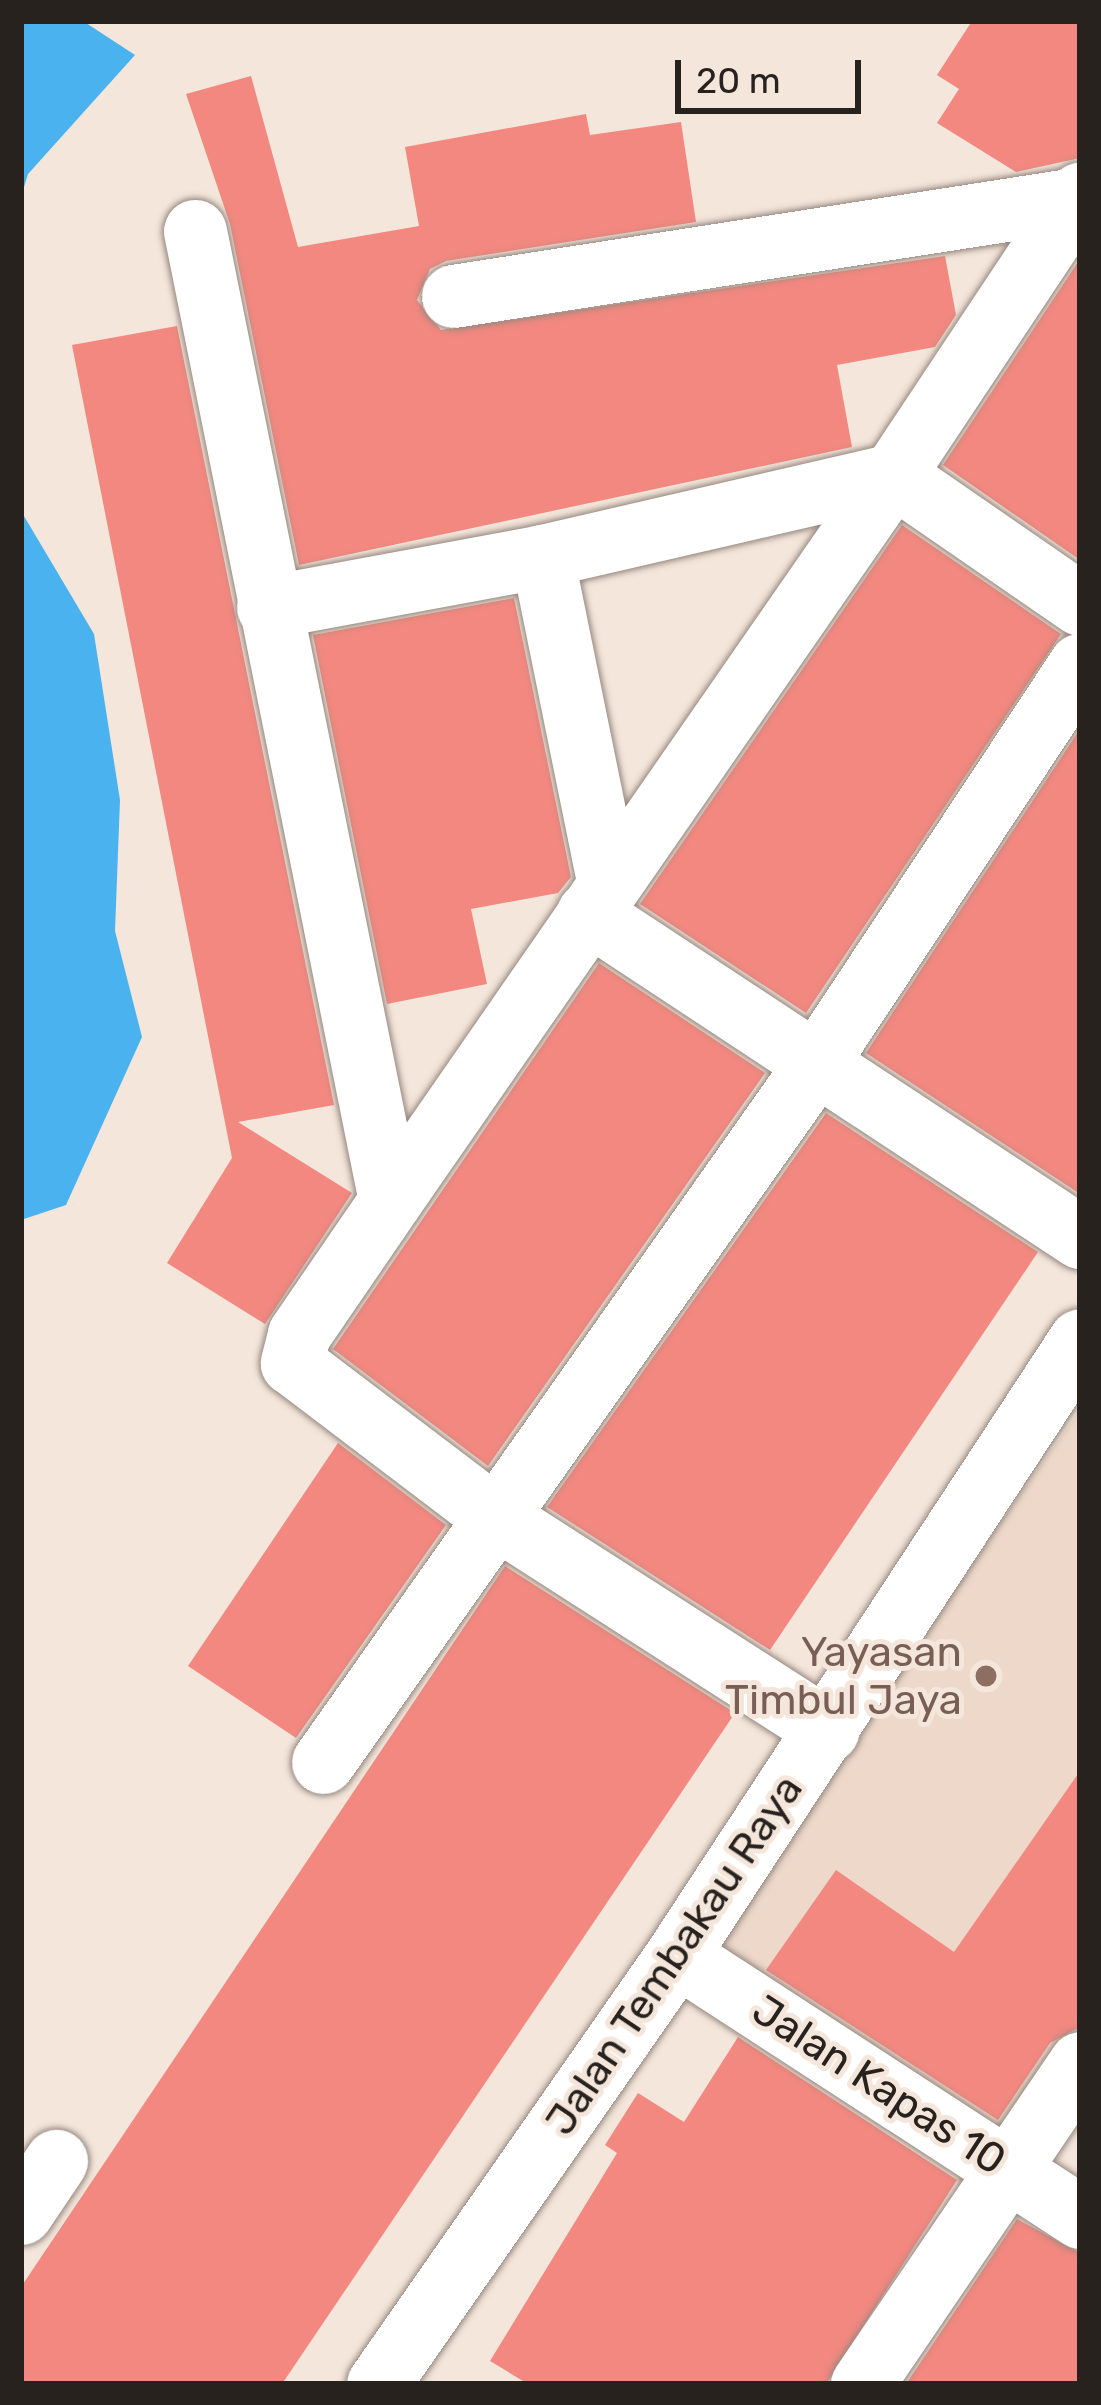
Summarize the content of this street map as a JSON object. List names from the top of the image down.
{
  "streets": {
    "street": ["Jalan Tembakau Raya", "Jalan Kapas 10"]
  },
  "crossings": [
    ["Jalan Tembakau Raya", "Jalan Kapas 10"]
  ],
  "places": ["Yayasan Timbul Jaya"],
  "scale_bar": "20 m"
}
